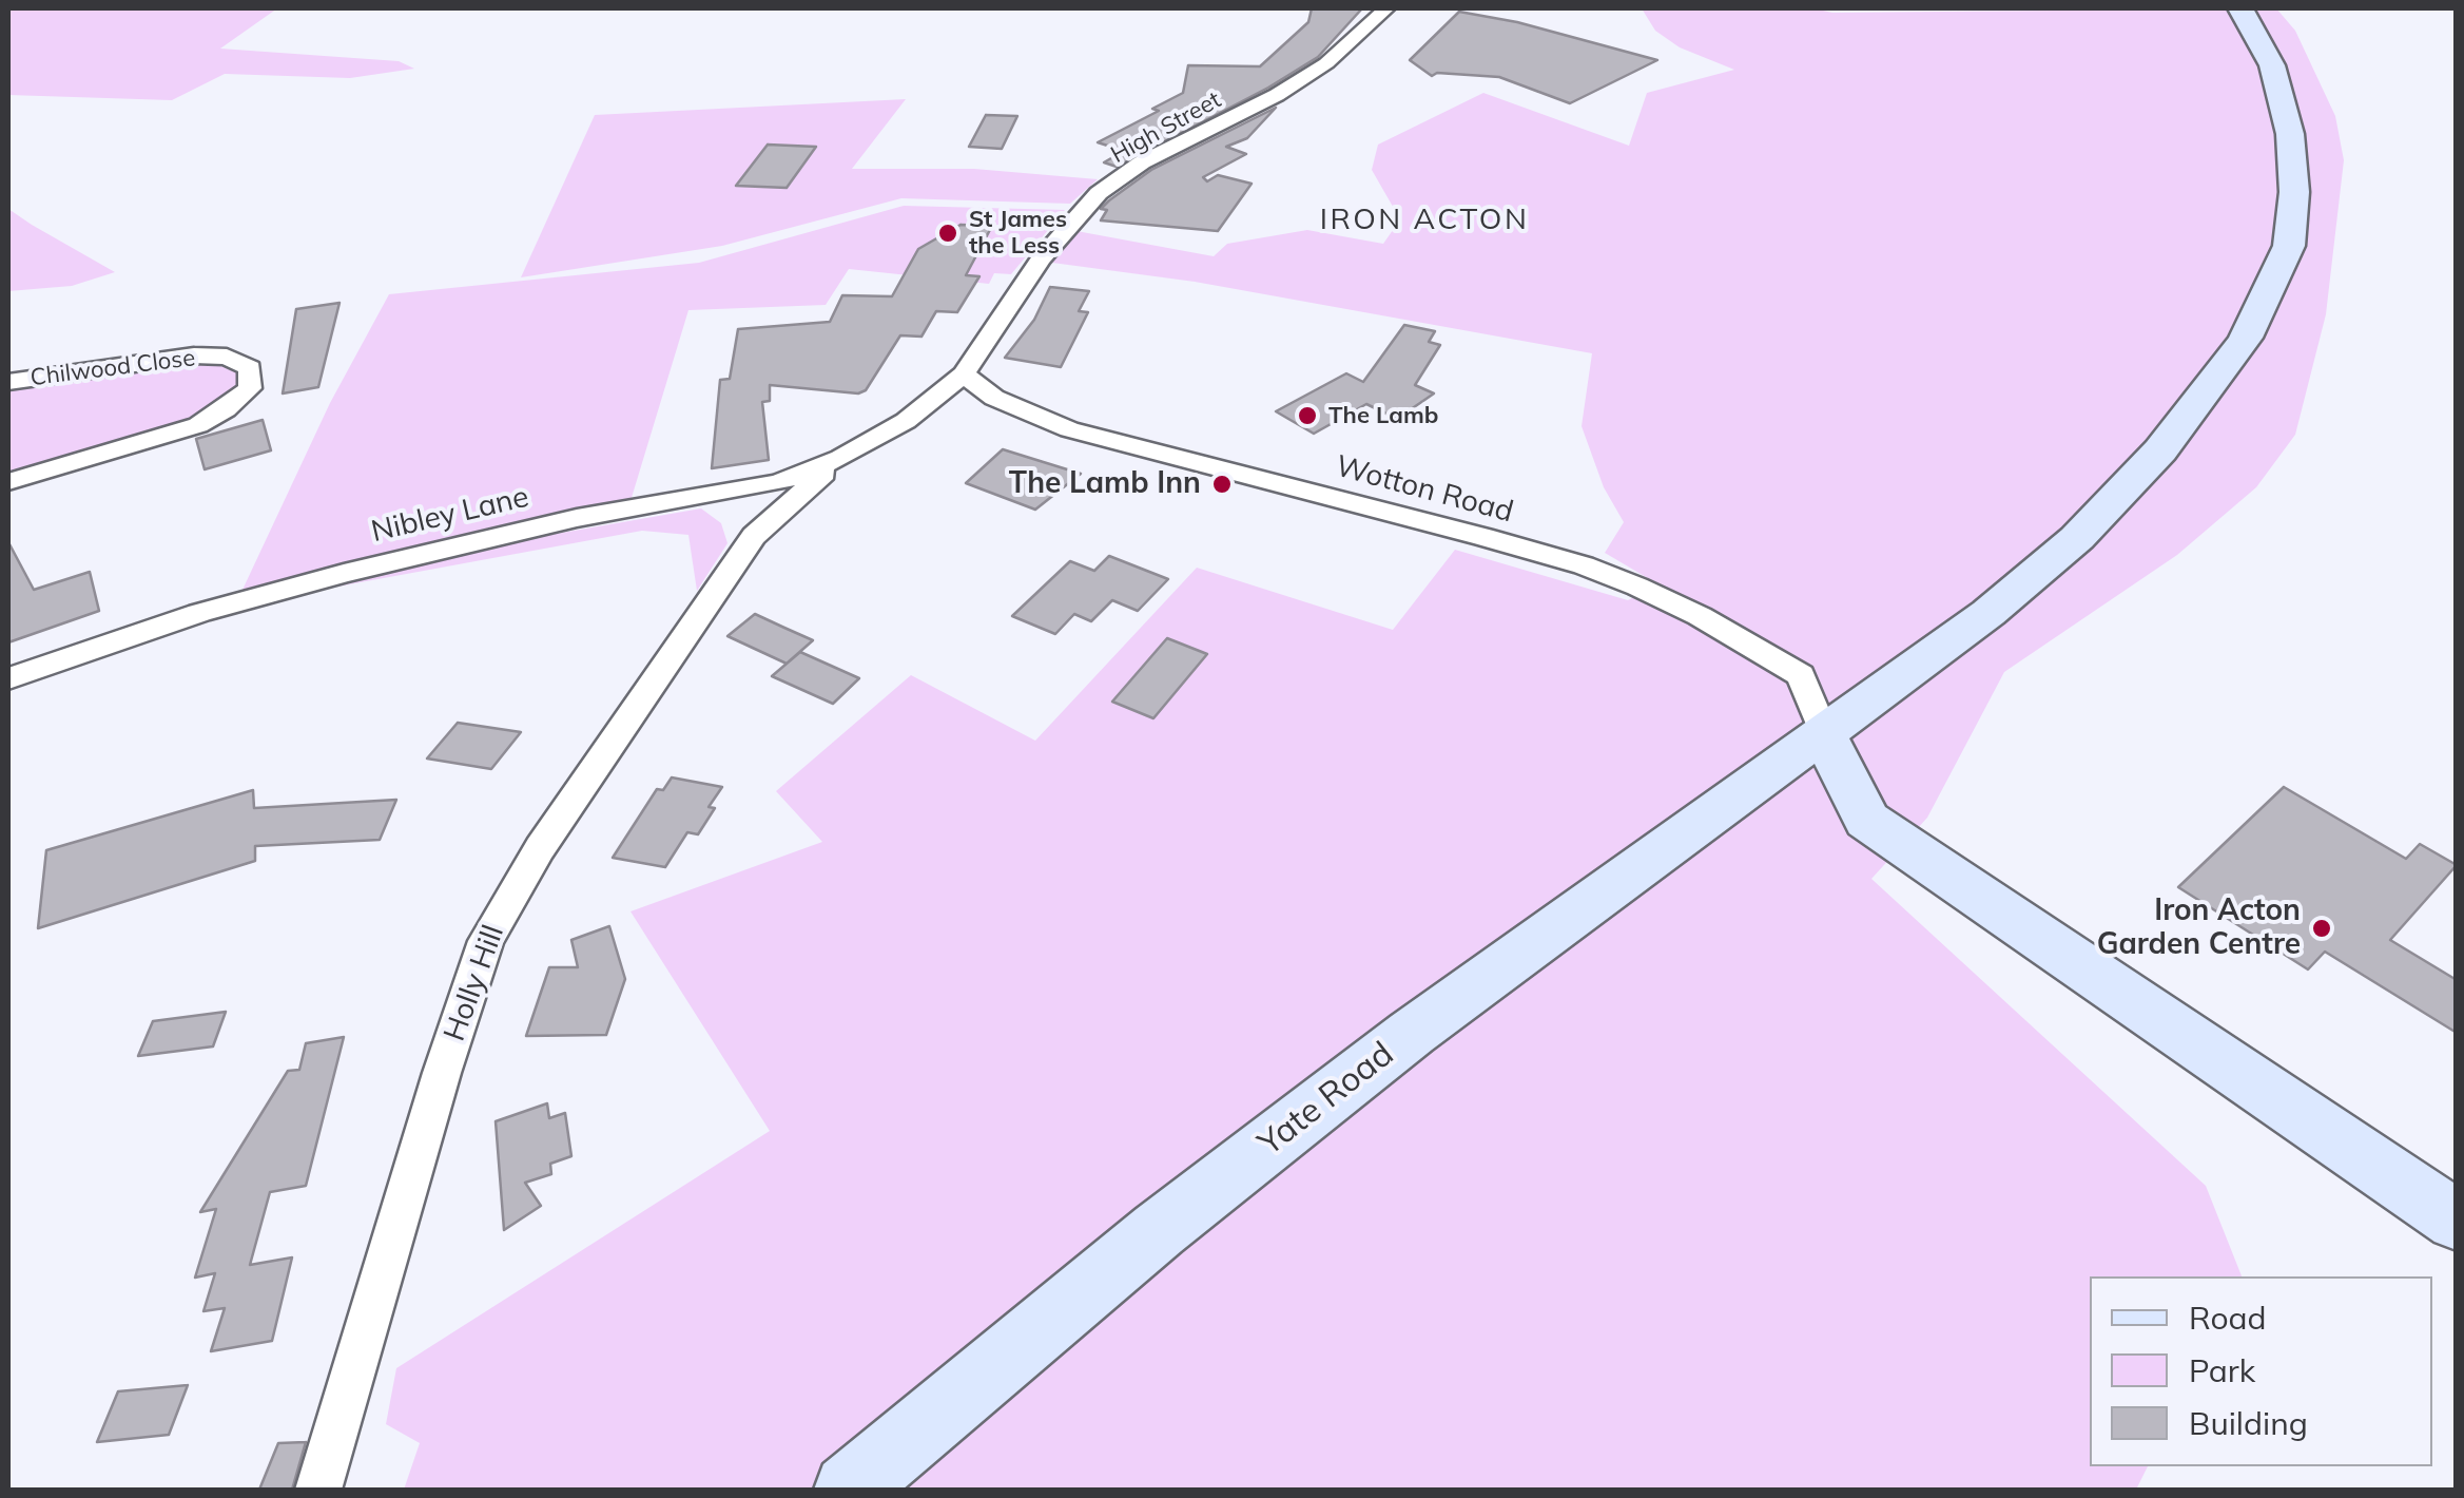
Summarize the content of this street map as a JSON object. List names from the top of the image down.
{
  "streets": {
    "main road": ["Yate Road"],
    "street": [
      "High Street",
      "Chilwood Close",
      "Wotton Road",
      "Nibley Lane",
      "Holly Hill"
    ]
  },
  "crossings": [
    ["High Street", "Wotton Road"],
    ["High Street", "Nibley Lane"],
    ["Wotton Road", "Nibley Lane"],
    ["Wotton Road", "Yate Road"],
    ["Nibley Lane", "Holly Hill"]
  ],
  "districts": ["IRON ACTON"],
  "places": [
    "St James the Less",
    "The Lamb",
    "The Lamb Inn",
    "Iron Acton Garden Centre"
  ],
  "legend": ["Road", "Park", "Building"]
}
